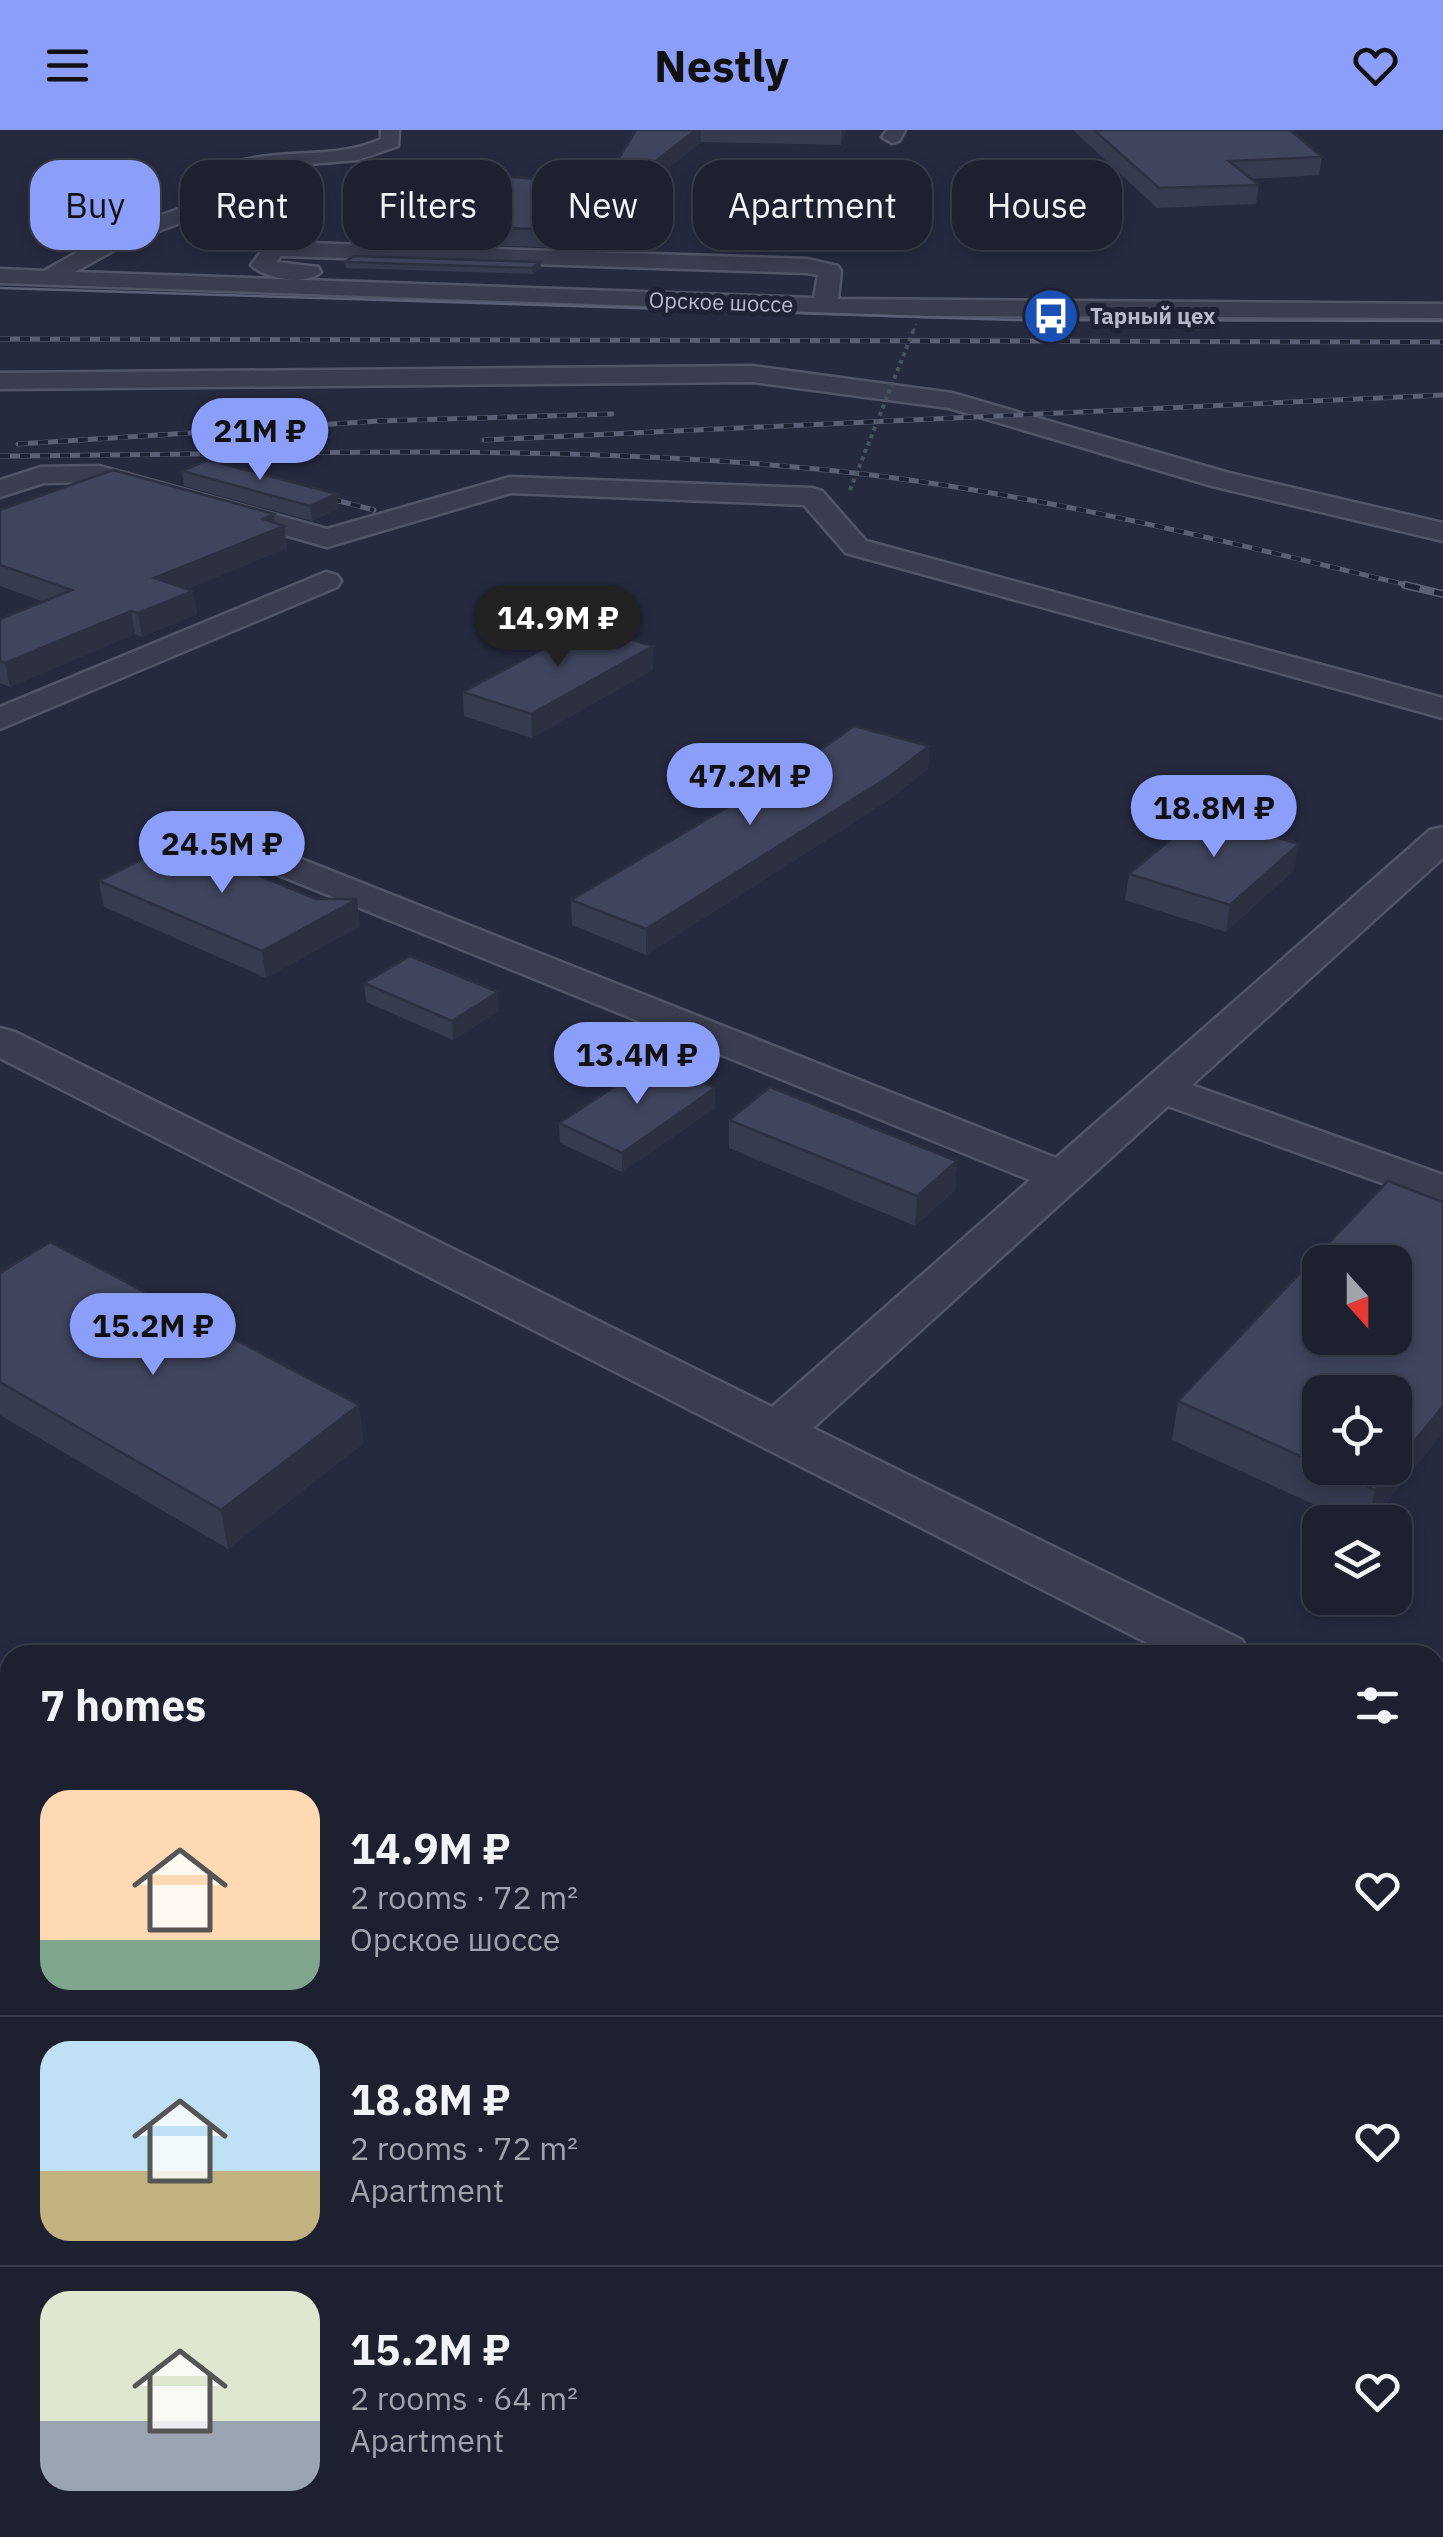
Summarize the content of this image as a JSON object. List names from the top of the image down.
{
  "streets": {
    "street": ["Орское шоссе"]
  },
  "places": {
    "bus stop": ["Тарный цех"]
  },
  "north": "bottom",
  "page": {
    "header": "Nestly",
    "chip": [
      "Buy",
      "Rent",
      "Filters",
      "New",
      "Apartment",
      "House"
    ],
    "price": [
      "21M ₽",
      "14.9M ₽",
      "47.2M ₽",
      "18.8M ₽",
      "24.5M ₽",
      "13.4M ₽",
      "15.2M ₽"
    ],
    "heading": "7 homes",
    "list": [
      {
        "name": "14.9M ₽",
        "note": "2 rooms · 72 m² · Орское шоссе"
      },
      {
        "name": "18.8M ₽",
        "note": "2 rooms · 72 m² · Apartment"
      },
      {
        "name": "15.2M ₽",
        "note": "2 rooms · 64 m² · Apartment"
      }
    ]
  }
}
